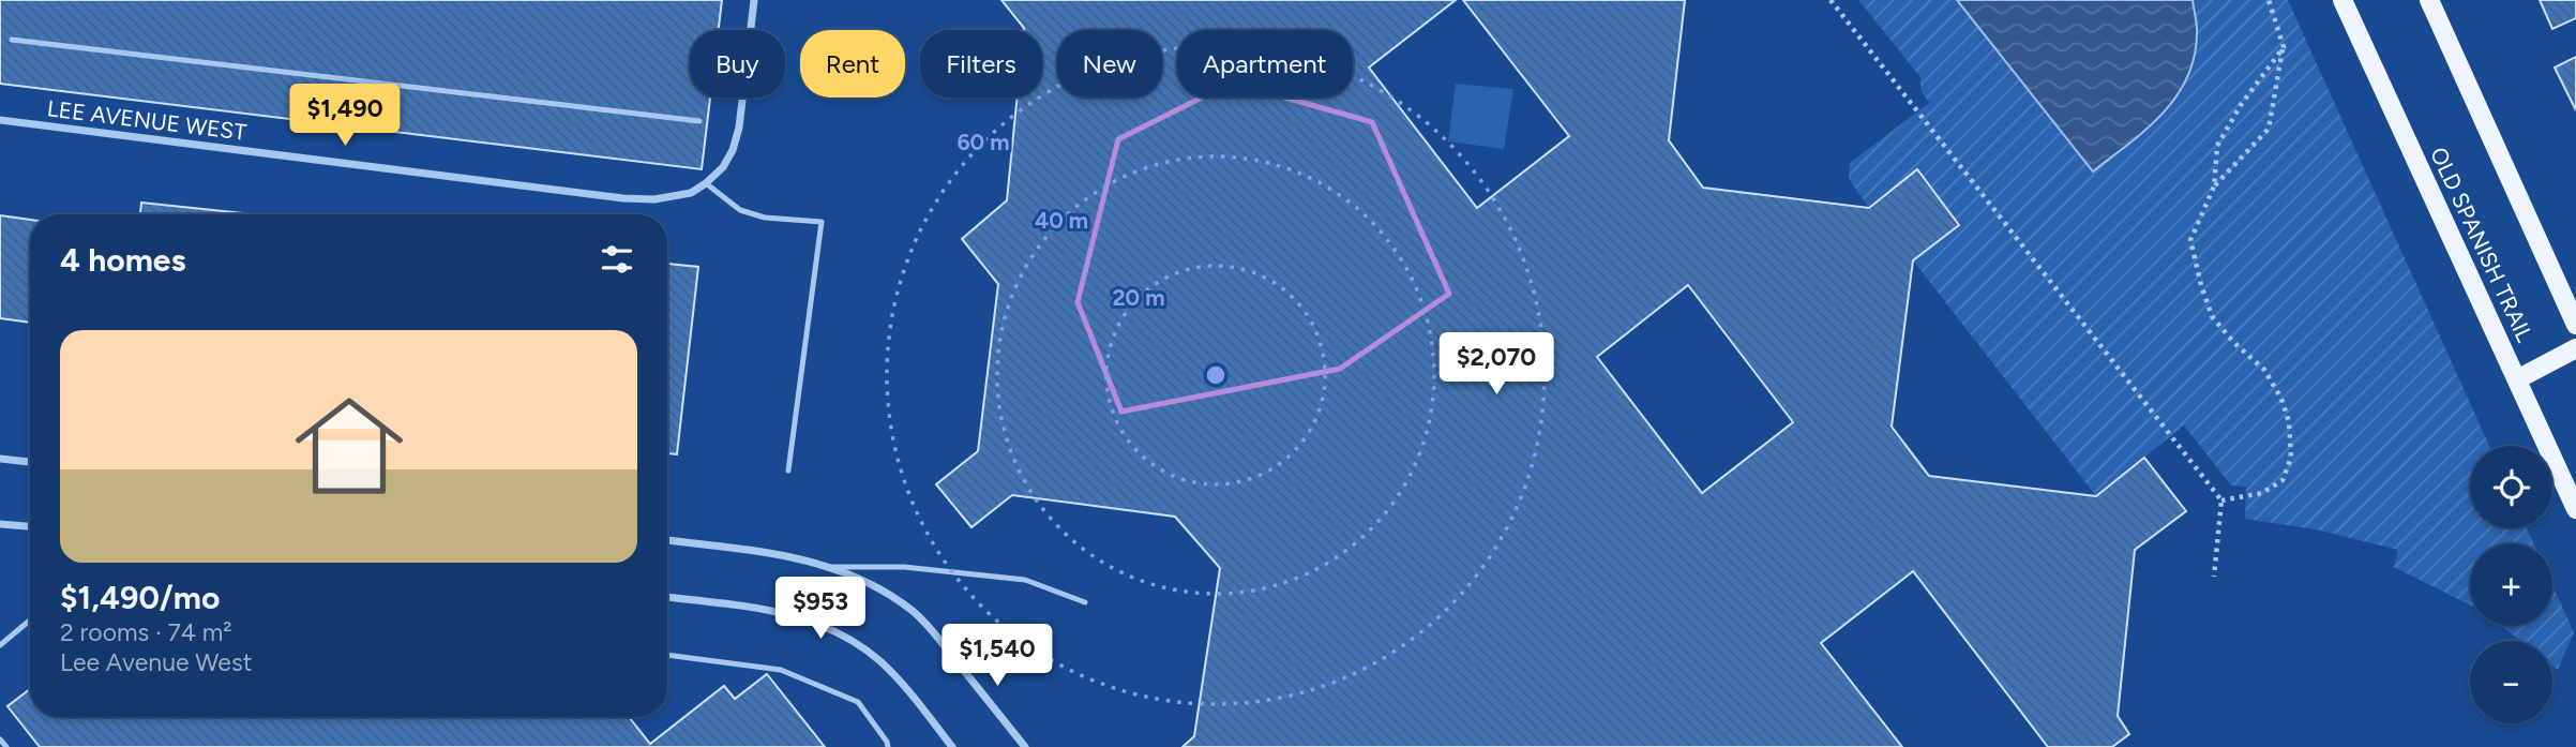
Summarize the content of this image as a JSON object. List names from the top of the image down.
{
  "streets": {
    "main road": ["OLD SPANISH TRAIL"],
    "street": ["LEE AVENUE WEST"]
  },
  "page": {
    "chip": [
      "Buy",
      "Rent",
      "Filters",
      "New",
      "Apartment"
    ],
    "price": [
      "$1,490",
      "$2,070",
      "$953",
      "$1,540"
    ],
    "heading": "4 homes",
    "list": [
      {
        "name": "$1,490/mo",
        "note": "2 rooms · 74 m² · Lee Avenue West"
      }
    ],
    "map_buttons": ["+", "−"]
  },
  "rings": ["60 m", "40 m", "20 m"]
}
